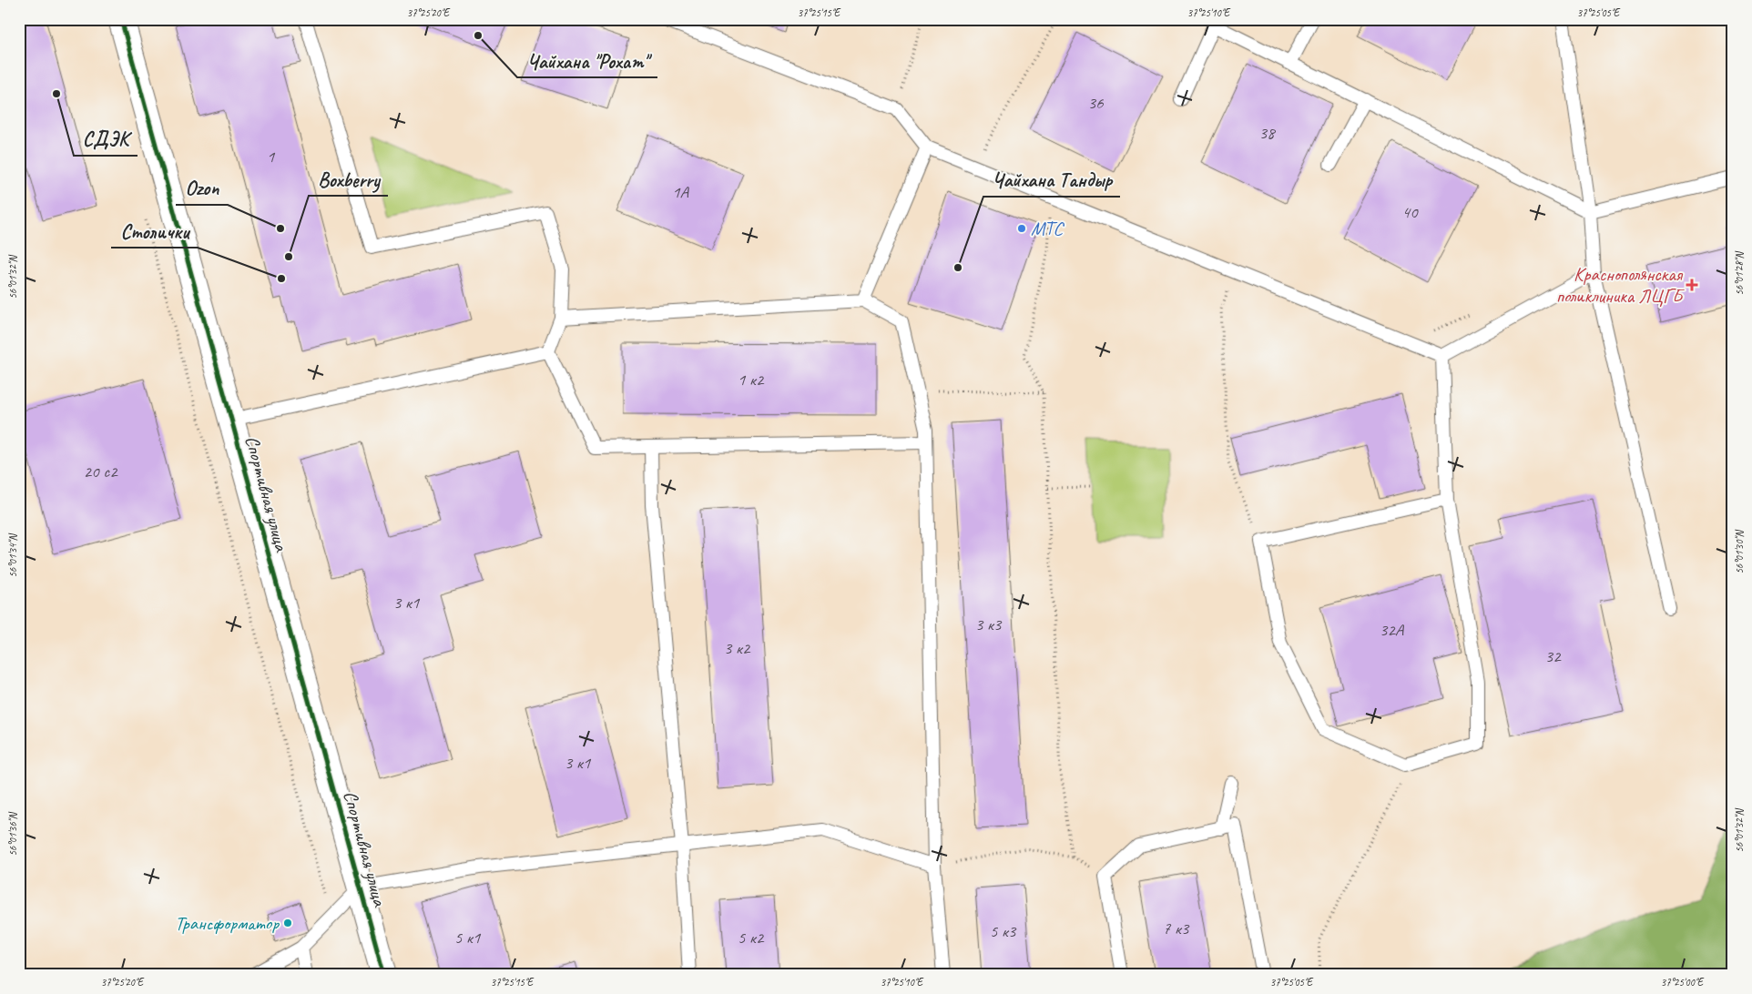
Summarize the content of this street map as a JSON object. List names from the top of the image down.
{
  "streets": {
    "street": ["Спортивная улица"]
  },
  "places": {
    "other": [
      "Чайхана \"Рохат\"",
      "СДЭК",
      "Ozon",
      "МТС",
      "Boxberry",
      "Чайхана Тандыр",
      "Столички",
      "Трансформатор"
    ],
    "health": ["Краснополянская поликлиника ЛЦГБ"]
  },
  "house_numbers": [
    "36",
    "38",
    "1",
    "1А",
    "40",
    "1 к2",
    "20 с2",
    "3 к1",
    "3 к3",
    "32А",
    "3 к2",
    "32",
    "3 к1",
    "7 к3",
    "5 к3",
    "5 к1",
    "5 к2"
  ],
  "coordinates": [
    "37°25'20\"E",
    "37°25'15\"E",
    "37°25'10\"E",
    "37°25'05\"E",
    "56°01'28\"N",
    "56°01'32\"N",
    "56°01'30\"N",
    "56°01'34\"N",
    "56°01'36\"N",
    "37°25'00\"E"
  ]
}
